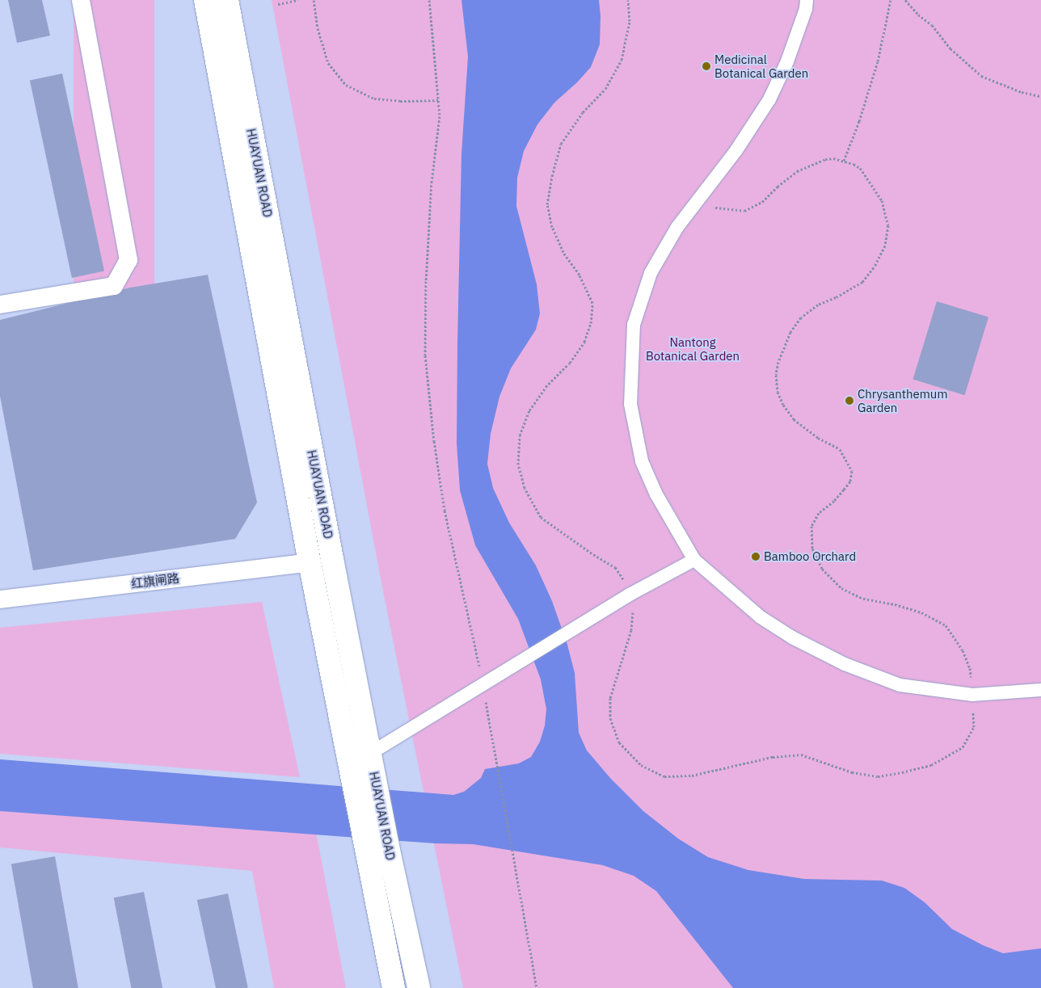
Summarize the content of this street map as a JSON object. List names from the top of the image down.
{
  "streets": {
    "main road": ["HUAYUAN ROAD"],
    "street": ["红旗闸路"]
  },
  "crossings": [
    ["HUAYUAN ROAD", "红旗闸路"]
  ],
  "parks": ["Nantong Botanical Garden"],
  "places": ["Medicinal Botanical Garden", "Chrysanthemum Garden", "Bamboo Orchard"]
}
